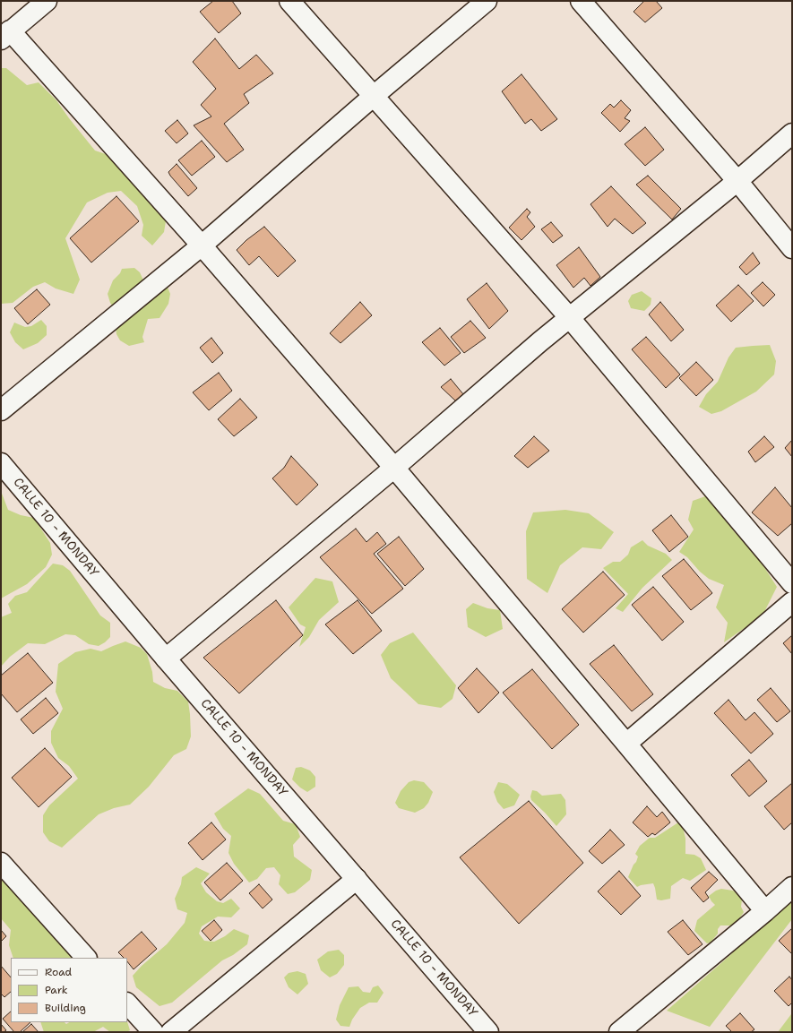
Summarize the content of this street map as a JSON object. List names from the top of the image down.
{
  "streets": {
    "street": ["CALLE 10 - MONDAY"]
  },
  "legend": ["Road", "Park", "Building"]
}
